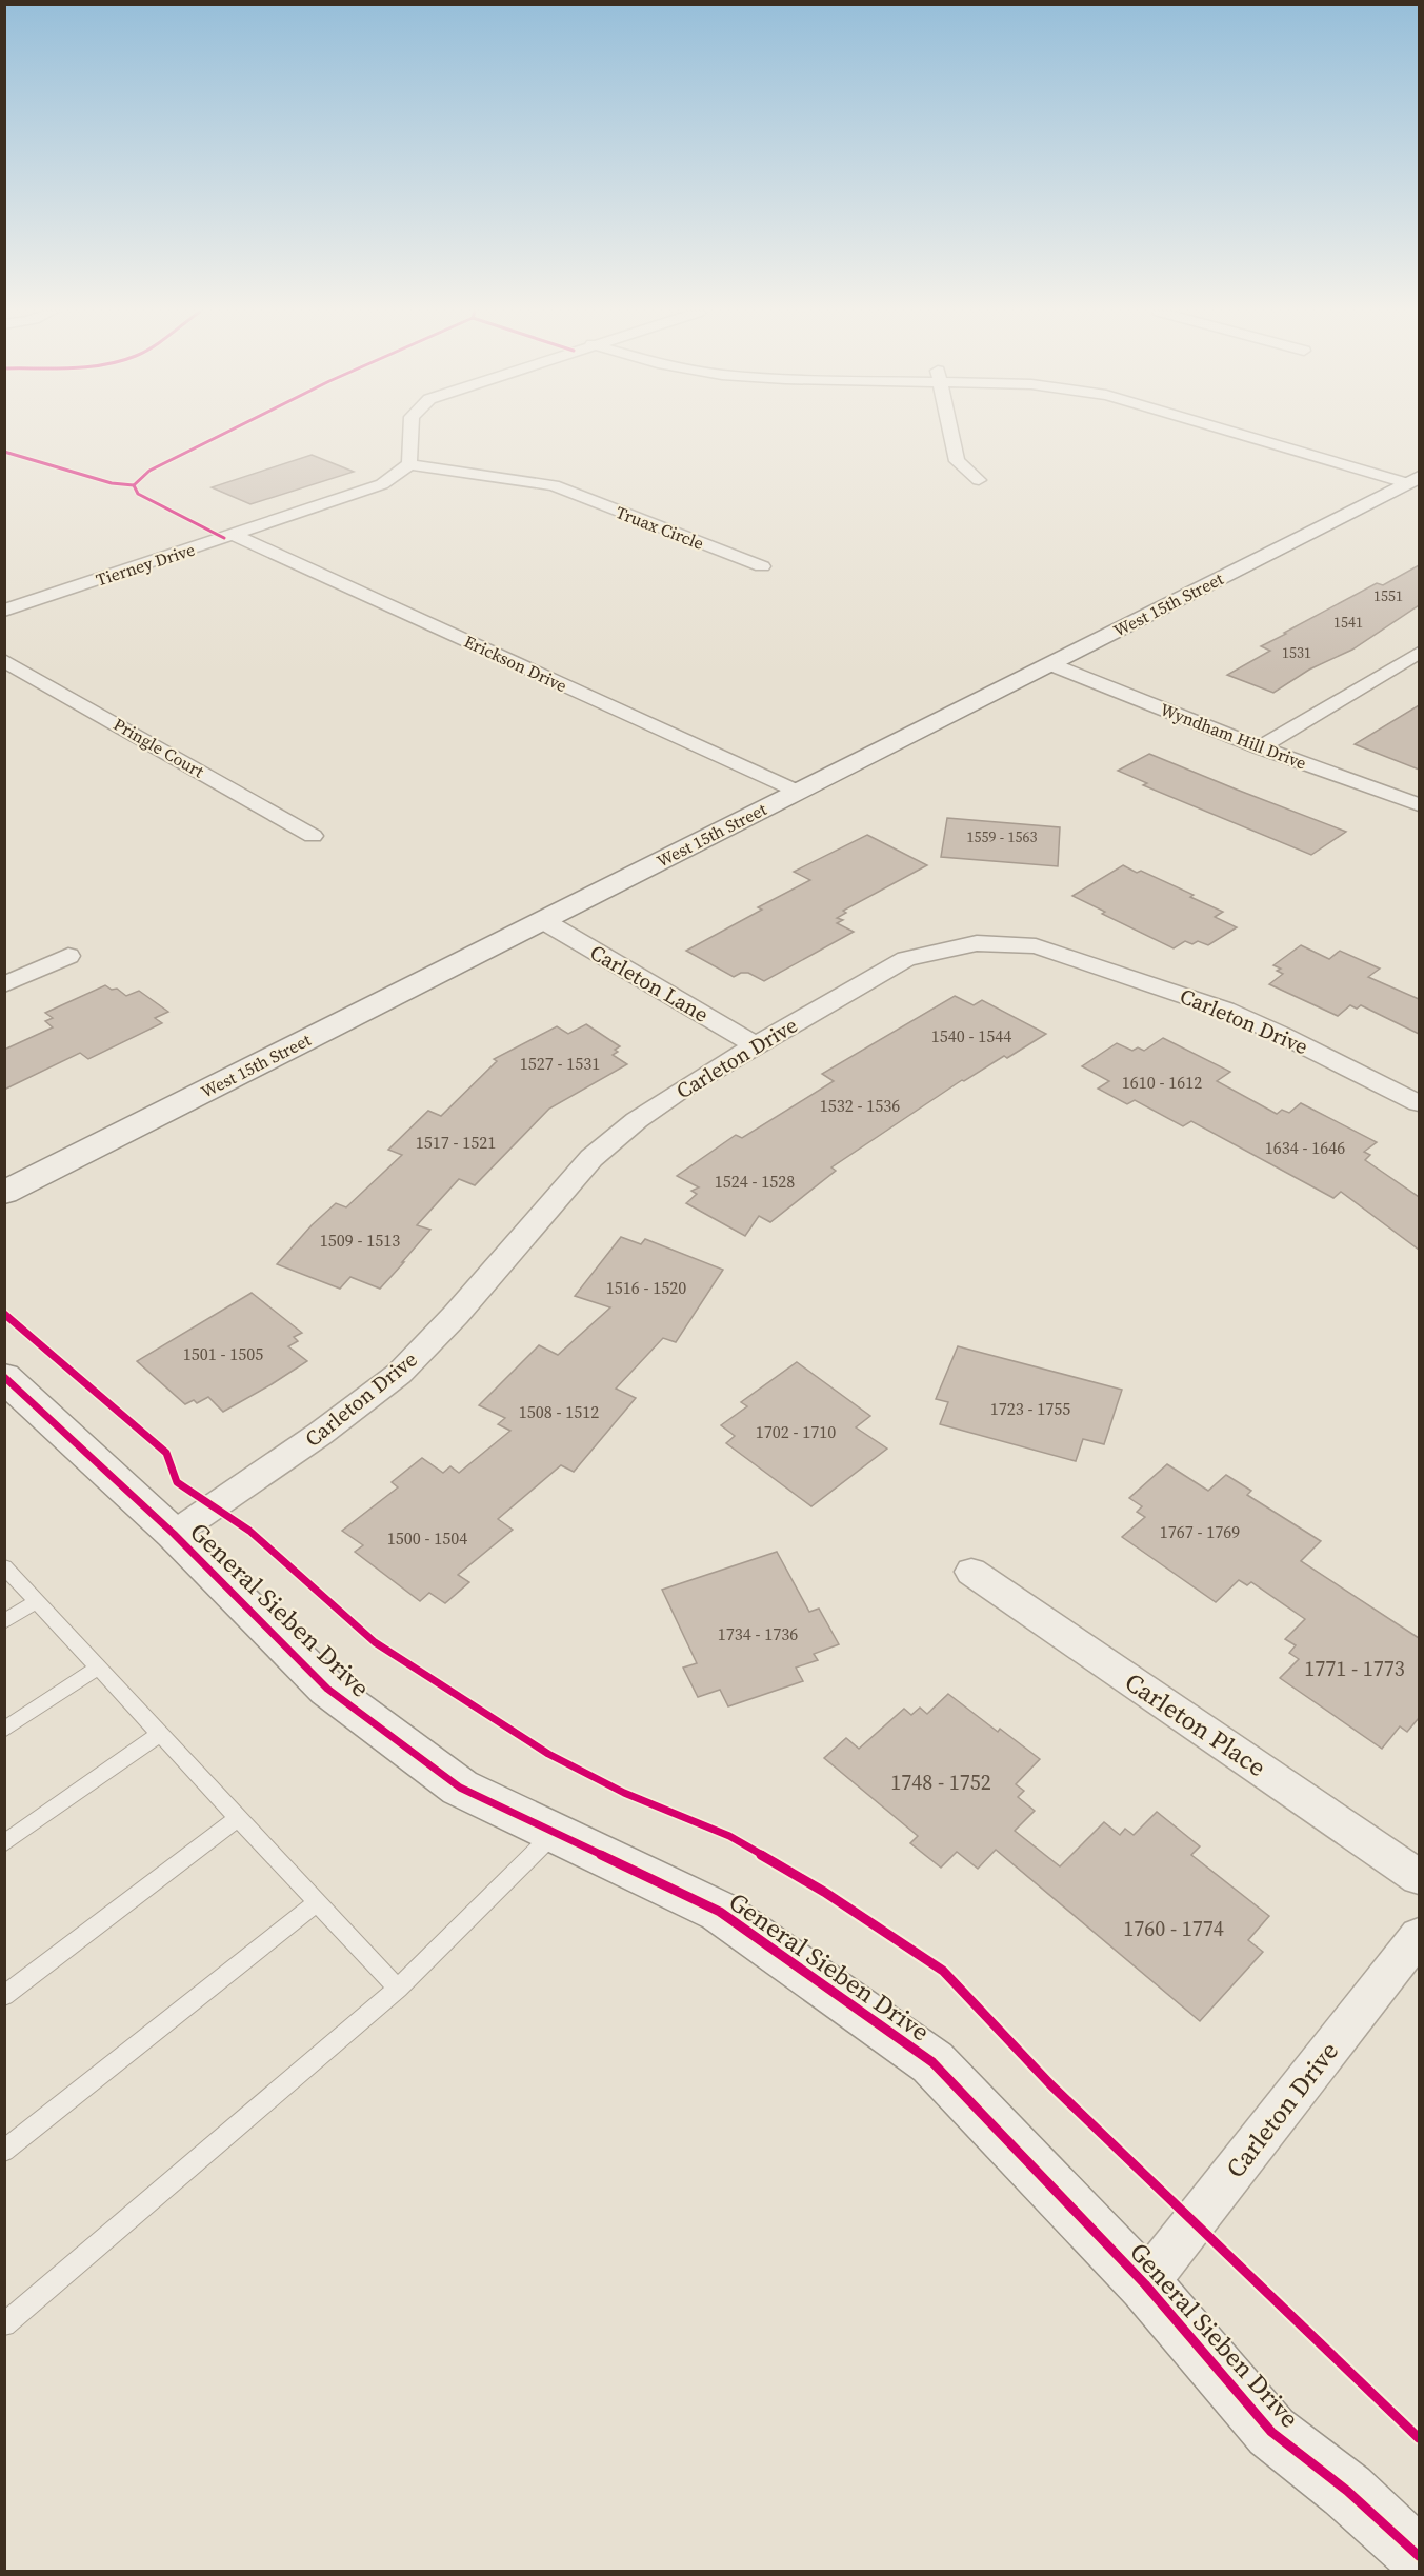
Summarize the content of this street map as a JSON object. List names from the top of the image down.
{
  "streets": {
    "street": [
      "Truax Circle",
      "Tierney Drive",
      "West 15th Street",
      "Erickson Drive",
      "Wyndham Hill Drive",
      "Pringle Court",
      "Carleton Lane",
      "Carleton Drive",
      "General Sieben Drive",
      "Carleton Place"
    ]
  },
  "crossings": [
    ["Truax Circle", "Tierney Drive"],
    ["Tierney Drive", "Erickson Drive"],
    ["West 15th Street", "Erickson Drive"],
    ["West 15th Street", "Wyndham Hill Drive"],
    ["West 15th Street", "Carleton Lane"],
    ["Carleton Lane", "Carleton Drive"],
    ["Carleton Drive", "General Sieben Drive"]
  ],
  "house_numbers": [
    "1551",
    "1541",
    "1531",
    "1559 - 1563",
    "1540 - 1544",
    "1527 - 1531",
    "1610 - 1612",
    "1532 - 1536",
    "1517 - 1521",
    "1634 - 1646",
    "1524 - 1528",
    "1509 - 1513",
    "1516 - 1520",
    "1501 - 1505",
    "1723 - 1755",
    "1508 - 1512",
    "1702 - 1710",
    "1767 - 1769",
    "1500 - 1504",
    "1734 - 1736",
    "1771 - 1773",
    "1748 - 1752",
    "1760 - 1774"
  ]
}
